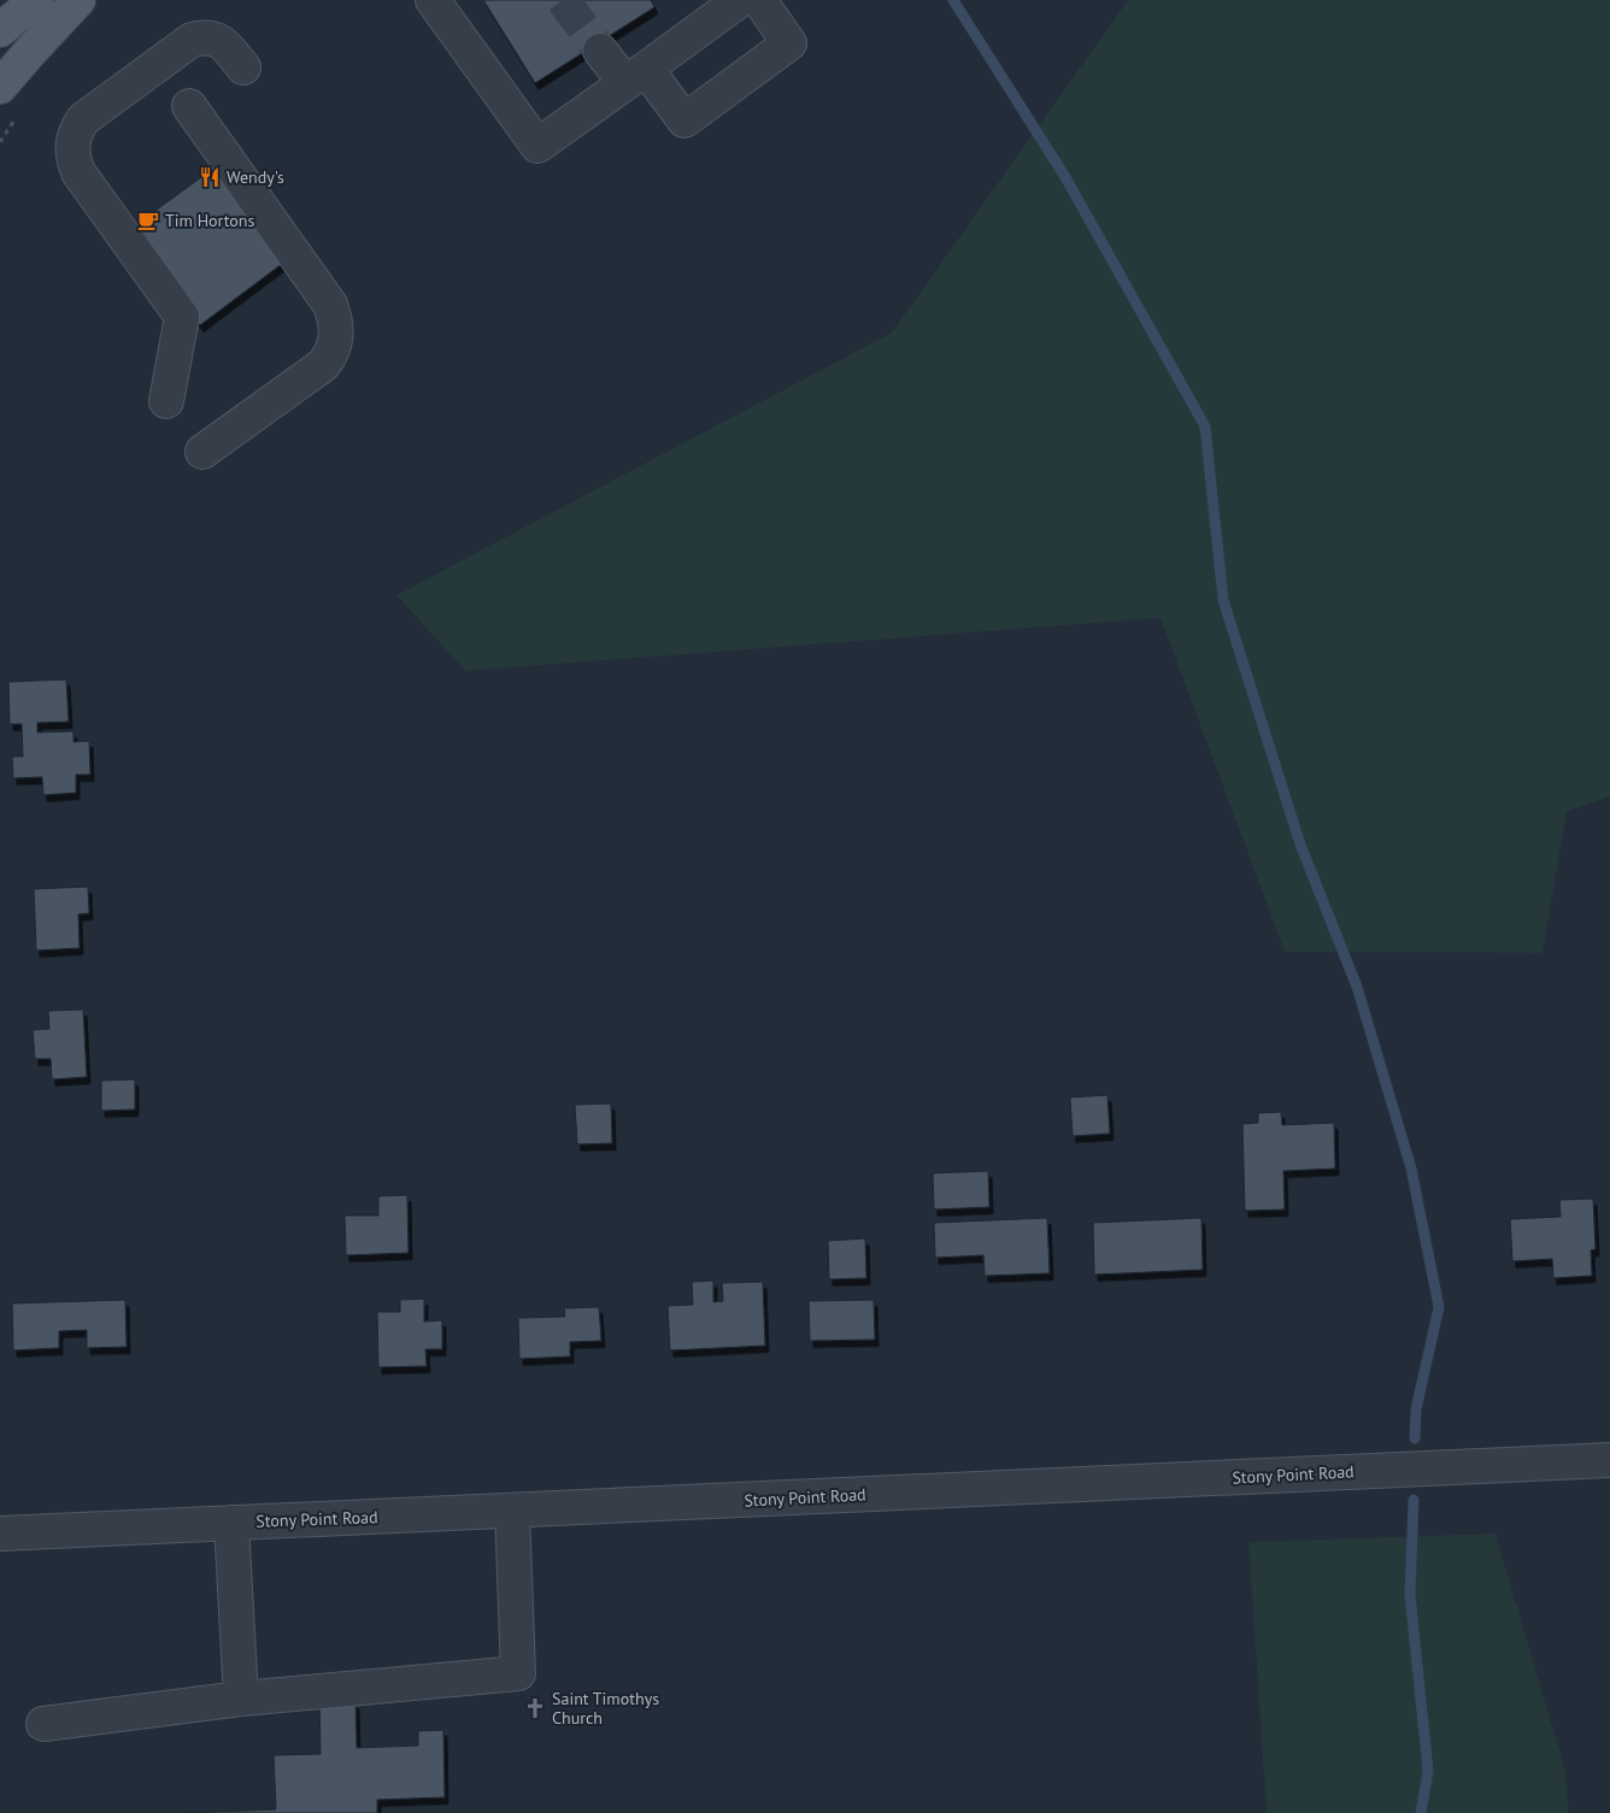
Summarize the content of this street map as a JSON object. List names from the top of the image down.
{
  "streets": {
    "street": ["Stony Point Road"]
  },
  "places": {
    "restaurant": ["Wendy's"],
    "cafe": ["Tim Hortons"],
    "church": ["Saint Timothys Church"]
  }
}
